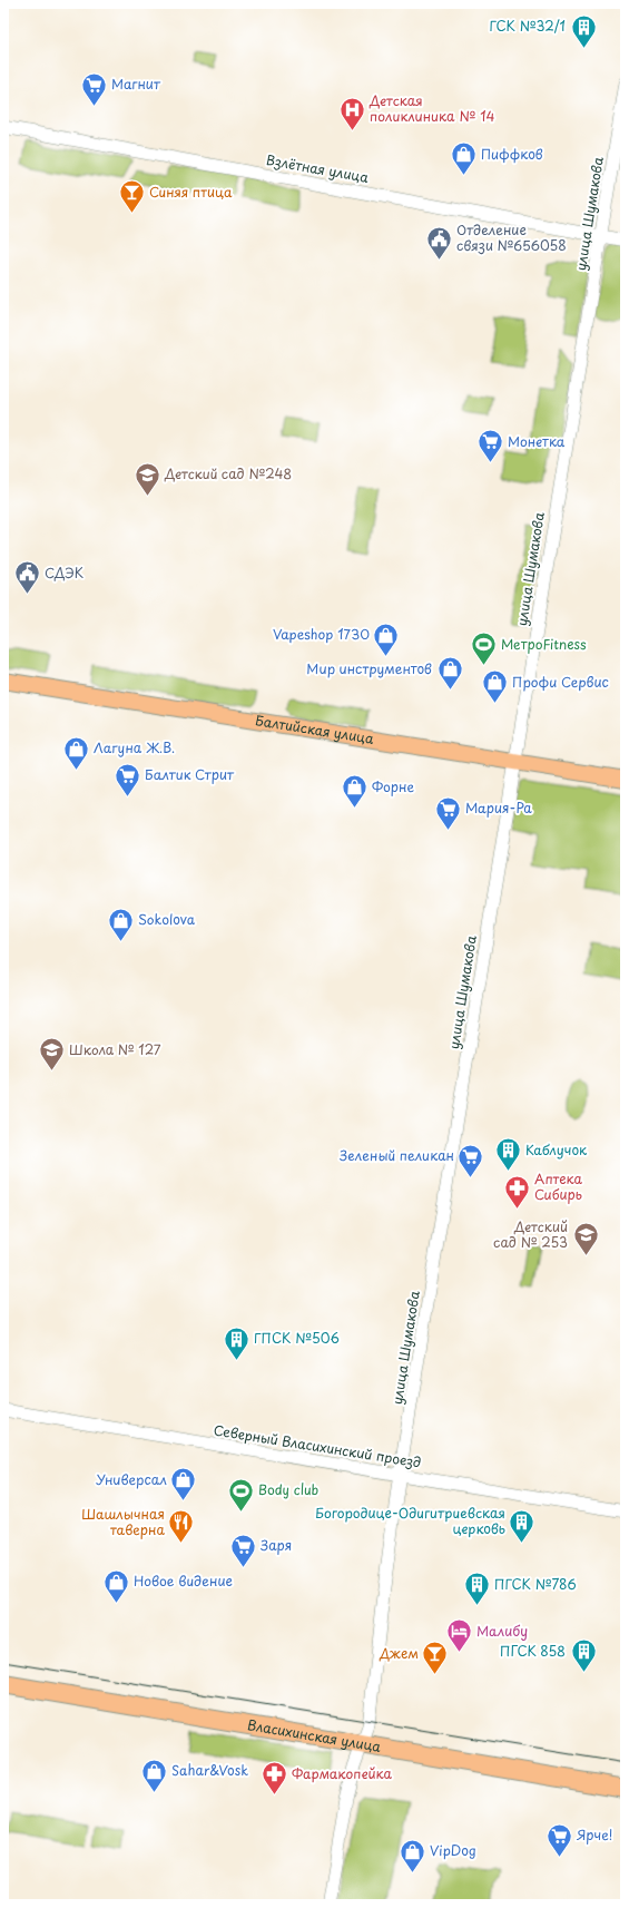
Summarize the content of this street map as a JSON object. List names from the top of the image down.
{
  "streets": {
    "highway": ["Власихинская улица"],
    "main road": ["Балтийская улица"],
    "street": ["Взлётная улица", "улица Шумакова", "Северный Власихинский проезд"]
  },
  "crossings": [
    ["Взлётная улица", "улица Шумакова"],
    ["улица Шумакова", "Балтийская улица"],
    ["улица Шумакова", "Северный Власихинский проезд"],
    ["улица Шумакова", "Власихинская улица"]
  ],
  "places": {
    "building": [
      "ГСК №32/1",
      "Каблучок",
      "ГПСК №506",
      "Богородице-Одигитриевская церковь",
      "ПГСК №786",
      "ПГСК 858"
    ],
    "supermarket": [
      "Магнит",
      "Монетка",
      "Балтик Стрит",
      "Мария-Ра",
      "Зеленый пеликан",
      "Заря",
      "Ярче!"
    ],
    "hospital": ["Детская поликлиника № 14"],
    "shop": [
      "Пиффков",
      "Vapeshop 1730",
      "Мир инструментов",
      "Профи Сервис",
      "Лагуна Ж.В.",
      "Форне",
      "Sokolova",
      "Универсал",
      "Новое видение",
      "Sahar&Vosk",
      "VipDog"
    ],
    "bar": ["Синяя птица", "Джем"],
    "public building": ["Отделение связи №656058", "СДЭК"],
    "school or university": ["Детский сад №248", "Школа № 127", "Детский сад № 253"],
    "sports": ["МетроFitness", "Body club"],
    "pharmacy": ["Аптека Сибирь", "Фармакопейка"],
    "restaurant": ["Шашлычная таверна"],
    "hotel": ["Малибу"]
  }
}
